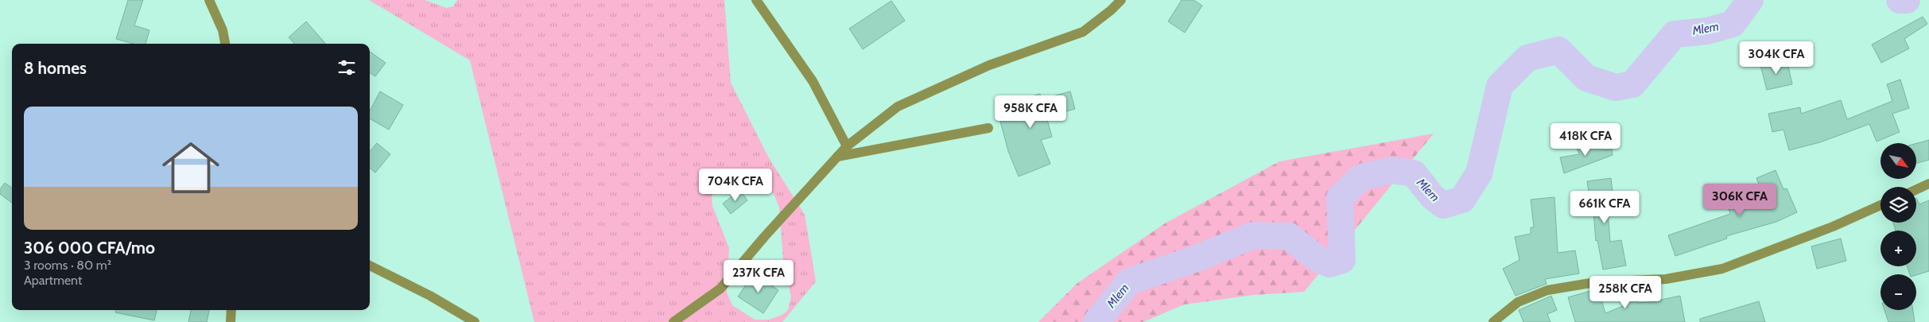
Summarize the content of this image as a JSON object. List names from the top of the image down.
{
  "water": ["Mlem"],
  "north": "bottom right",
  "page": {
    "price": [
      "304K CFA",
      "958K CFA",
      "418K CFA",
      "704K CFA",
      "306K CFA",
      "661K CFA",
      "237K CFA",
      "258K CFA"
    ],
    "heading": "8 homes",
    "list": [
      {
        "name": "306 000 CFA/mo",
        "note": "3 rooms · 80 m² · Apartment"
      }
    ],
    "map_buttons": ["+", "−"]
  }
}
